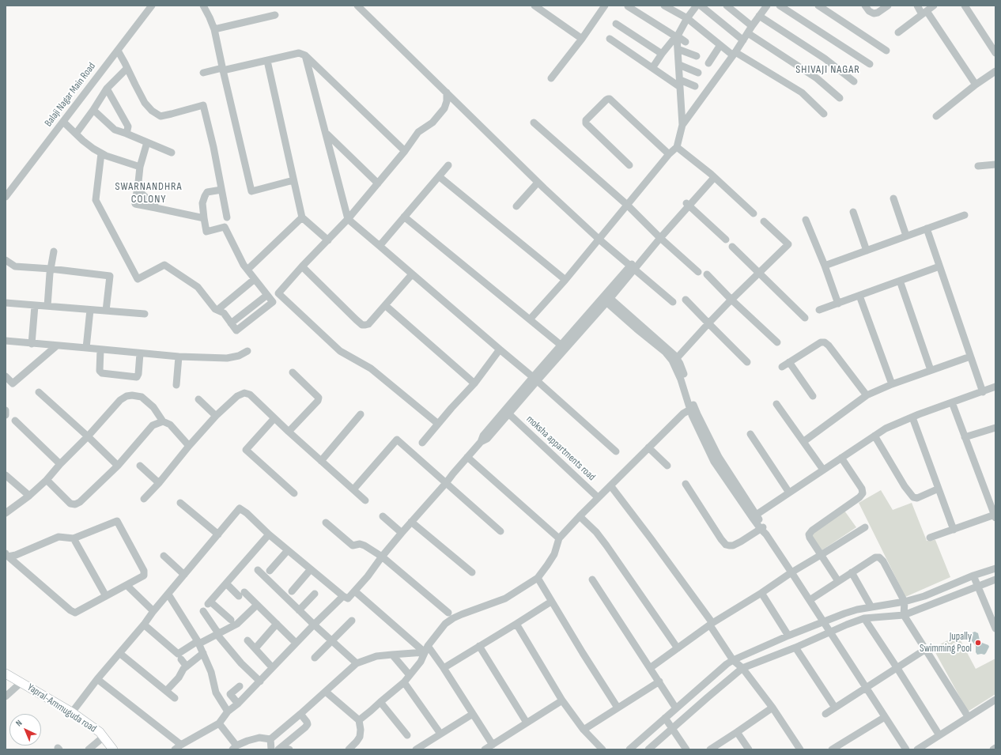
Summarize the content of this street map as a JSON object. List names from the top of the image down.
{
  "streets": {
    "main road": ["Yapral-Ammuguda road"],
    "street": ["Balaji Nagar Main Road", "moksha appartments road"]
  },
  "districts": ["SHIVAJI NAGAR", "SWARNANDHRA COLONY"],
  "places": ["Jupally Swimming Pool"],
  "north": "top left"
}
